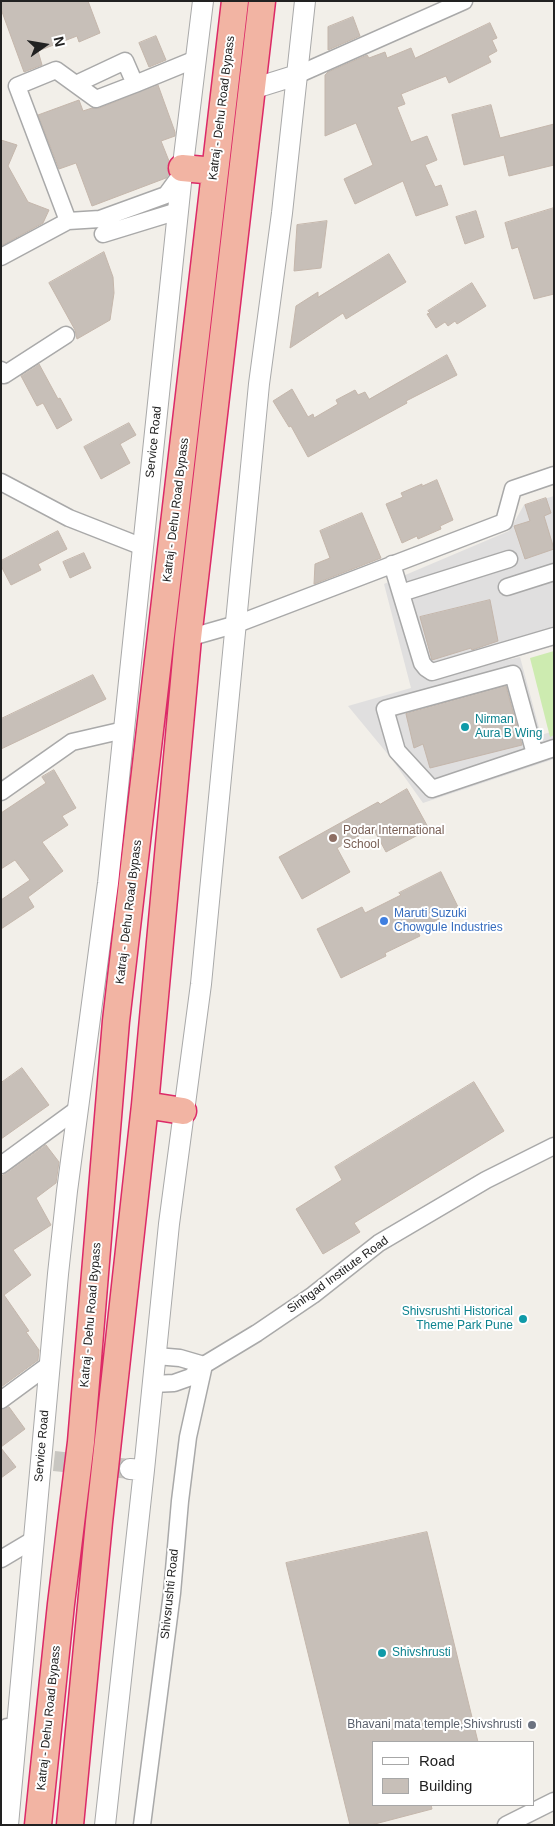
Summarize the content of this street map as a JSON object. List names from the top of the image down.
{
  "streets": {
    "highway": ["Katraj - Dehu Road Bypass"],
    "street": ["Service Road", "Sinhgad Institute Road", "Shivsrushti Road"]
  },
  "crossings": [
    ["Sinhgad Institute Road", "Shivsrushti Road"]
  ],
  "places": [
    "Nirman Aura B Wing",
    "Podar International School",
    "Maruti Suzuki Chowgule Industries",
    "Shivsrushti Historical Theme Park Pune",
    "Shivshrusti",
    "Bhavani mata temple,Shivshrusti"
  ],
  "legend": ["Road", "Building"],
  "north": "right"
}
